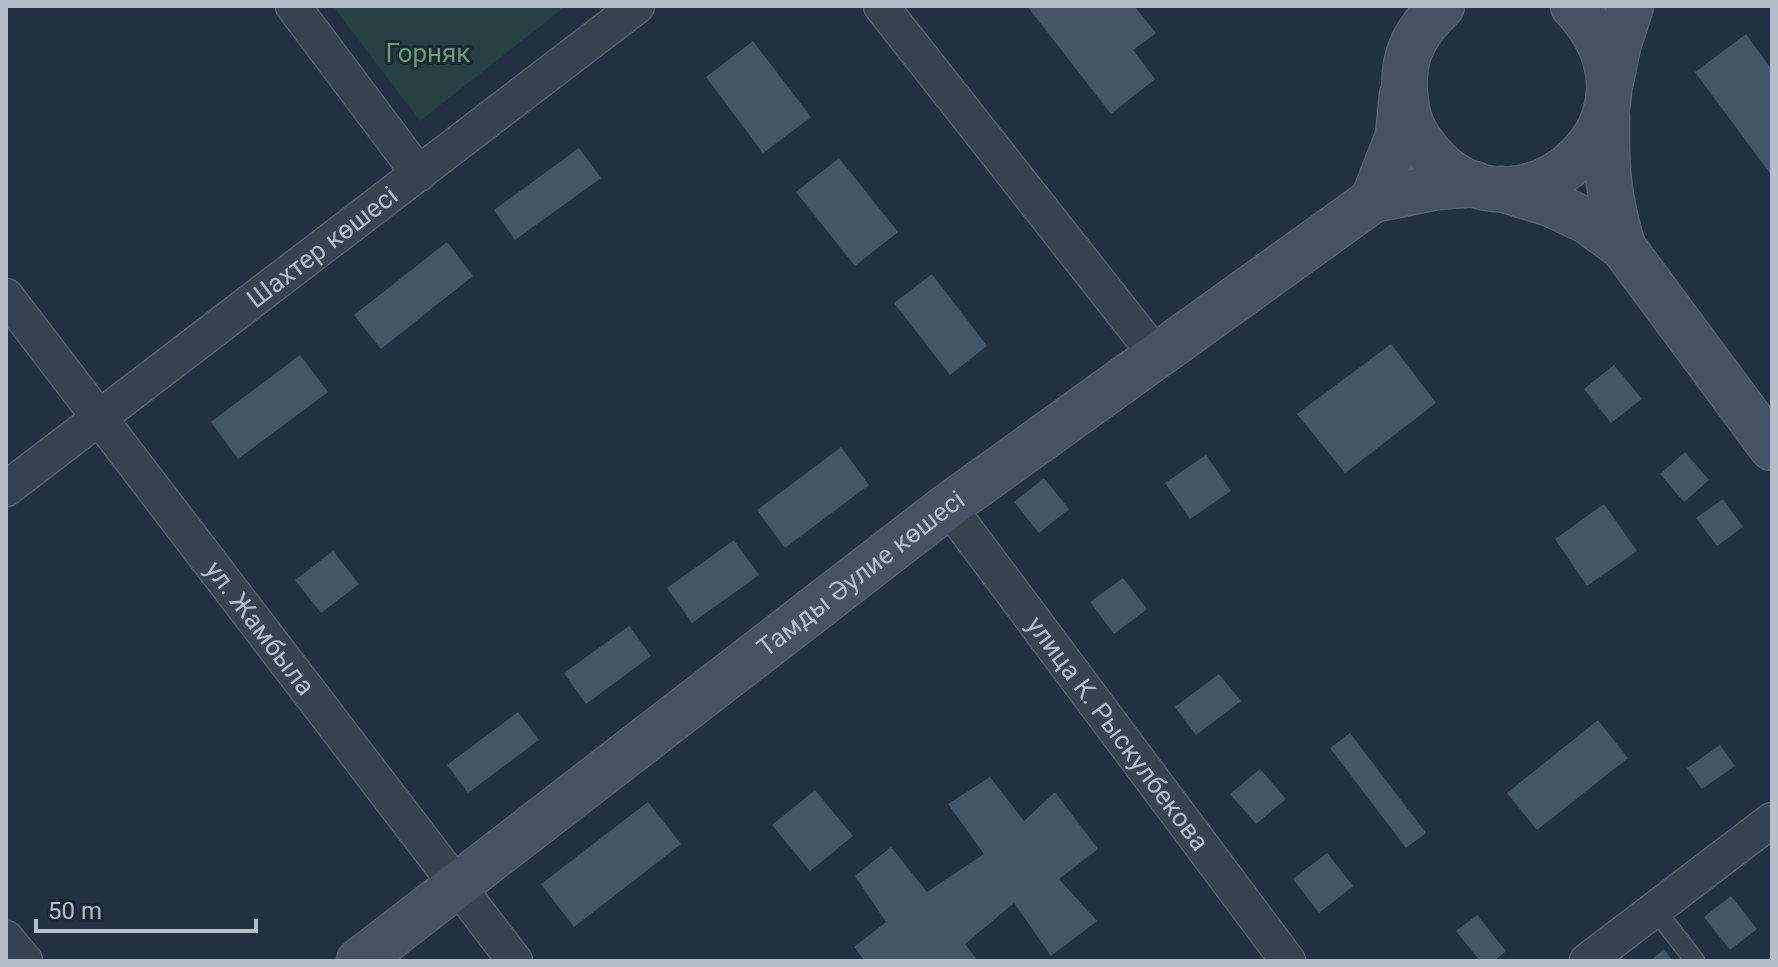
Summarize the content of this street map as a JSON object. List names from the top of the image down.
{
  "streets": {
    "street": [
      "Шахтер көшесі",
      "Тамды Әулие көшесі",
      "ул. Жамбыла",
      "улица К. Рыскулбекова"
    ]
  },
  "crossings": [
    ["Шахтер көшесі", "ул. Жамбыла"],
    ["Тамды Әулие көшесі", "ул. Жамбыла"],
    ["Тамды Әулие көшесі", "улица К. Рыскулбекова"]
  ],
  "parks": ["Горняк"],
  "scale_bar": "50 m"
}
